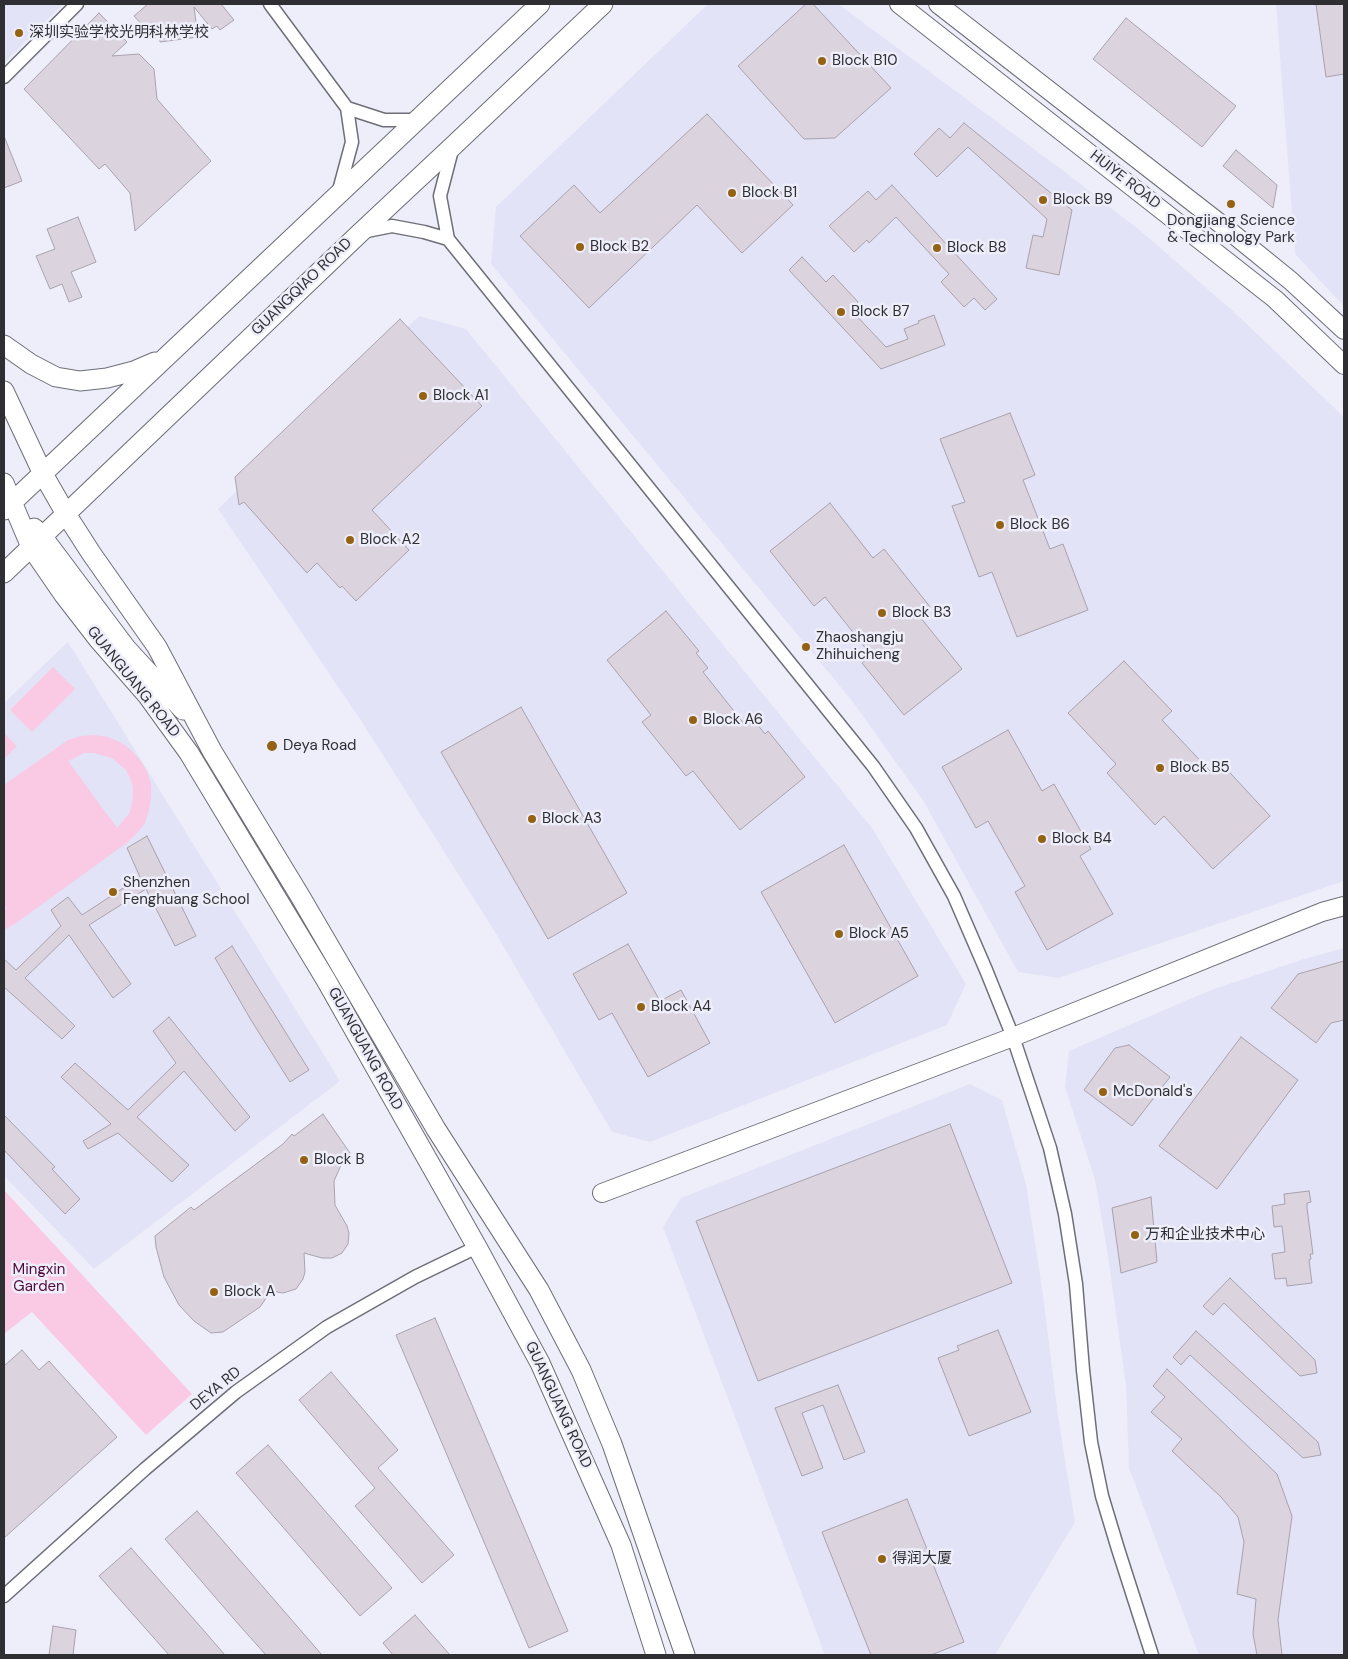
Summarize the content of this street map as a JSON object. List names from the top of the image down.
{
  "streets": {
    "main road": ["GUANGQIAO ROAD", "GUANGUANG ROAD"],
    "street": ["HUIYE ROAD", "DEYA RD"]
  },
  "crossings": [
    ["GUANGQIAO ROAD", "GUANGUANG ROAD"],
    ["GUANGUANG ROAD", "DEYA RD"]
  ],
  "parks": ["Mingxin Garden"],
  "places": [
    "深圳实验学校光明科林学校",
    "Block B10",
    "Block B1",
    "Block B9",
    "Dongjiang Science & Technology Park",
    "Block B2",
    "Block B8",
    "Block B7",
    "Block A1",
    "Block B6",
    "Block A2",
    "Block B3",
    "Zhaoshangju Zhihuicheng",
    "Block A6",
    "Deya Road",
    "Block B5",
    "Block A3",
    "Block B4",
    "Shenzhen Fenghuang School",
    "Block A5",
    "Block A4",
    "McDonald's",
    "Block B",
    "万和企业技术中心",
    "Block A",
    "得润大厦"
  ]
}
